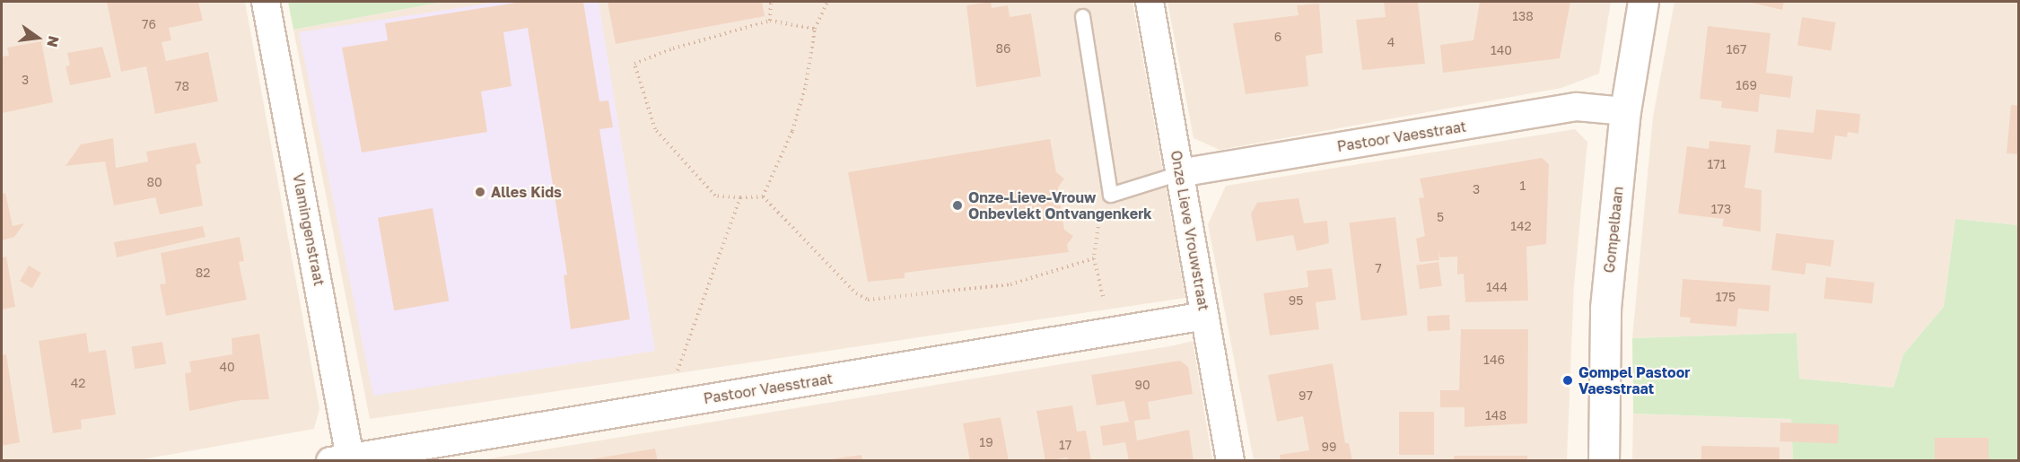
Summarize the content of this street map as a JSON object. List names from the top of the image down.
{
  "streets": {
    "street": [
      "Pastoor Vaesstraat",
      "Vlamingenstraat",
      "Gompelbaan",
      "Onze Lieve Vrouwstraat"
    ]
  },
  "crossings": [
    ["Pastoor Vaesstraat", "Vlamingenstraat"],
    ["Pastoor Vaesstraat", "Gompelbaan"],
    ["Pastoor Vaesstraat", "Onze Lieve Vrouwstraat"]
  ],
  "places": ["Alles Kids", "Onze-Lieve-Vrouw Onbevlekt Ontvangenkerk", "Gompel Pastoor Vaesstraat"],
  "house_numbers": [
    "138",
    "76",
    "6",
    "4",
    "86",
    "167",
    "140",
    "3",
    "169",
    "78",
    "171",
    "80",
    "1",
    "3",
    "173",
    "5",
    "142",
    "7",
    "82",
    "144",
    "175",
    "95",
    "146",
    "40",
    "42",
    "90",
    "97",
    "148",
    "19",
    "17",
    "99"
  ],
  "north": "right"
}
